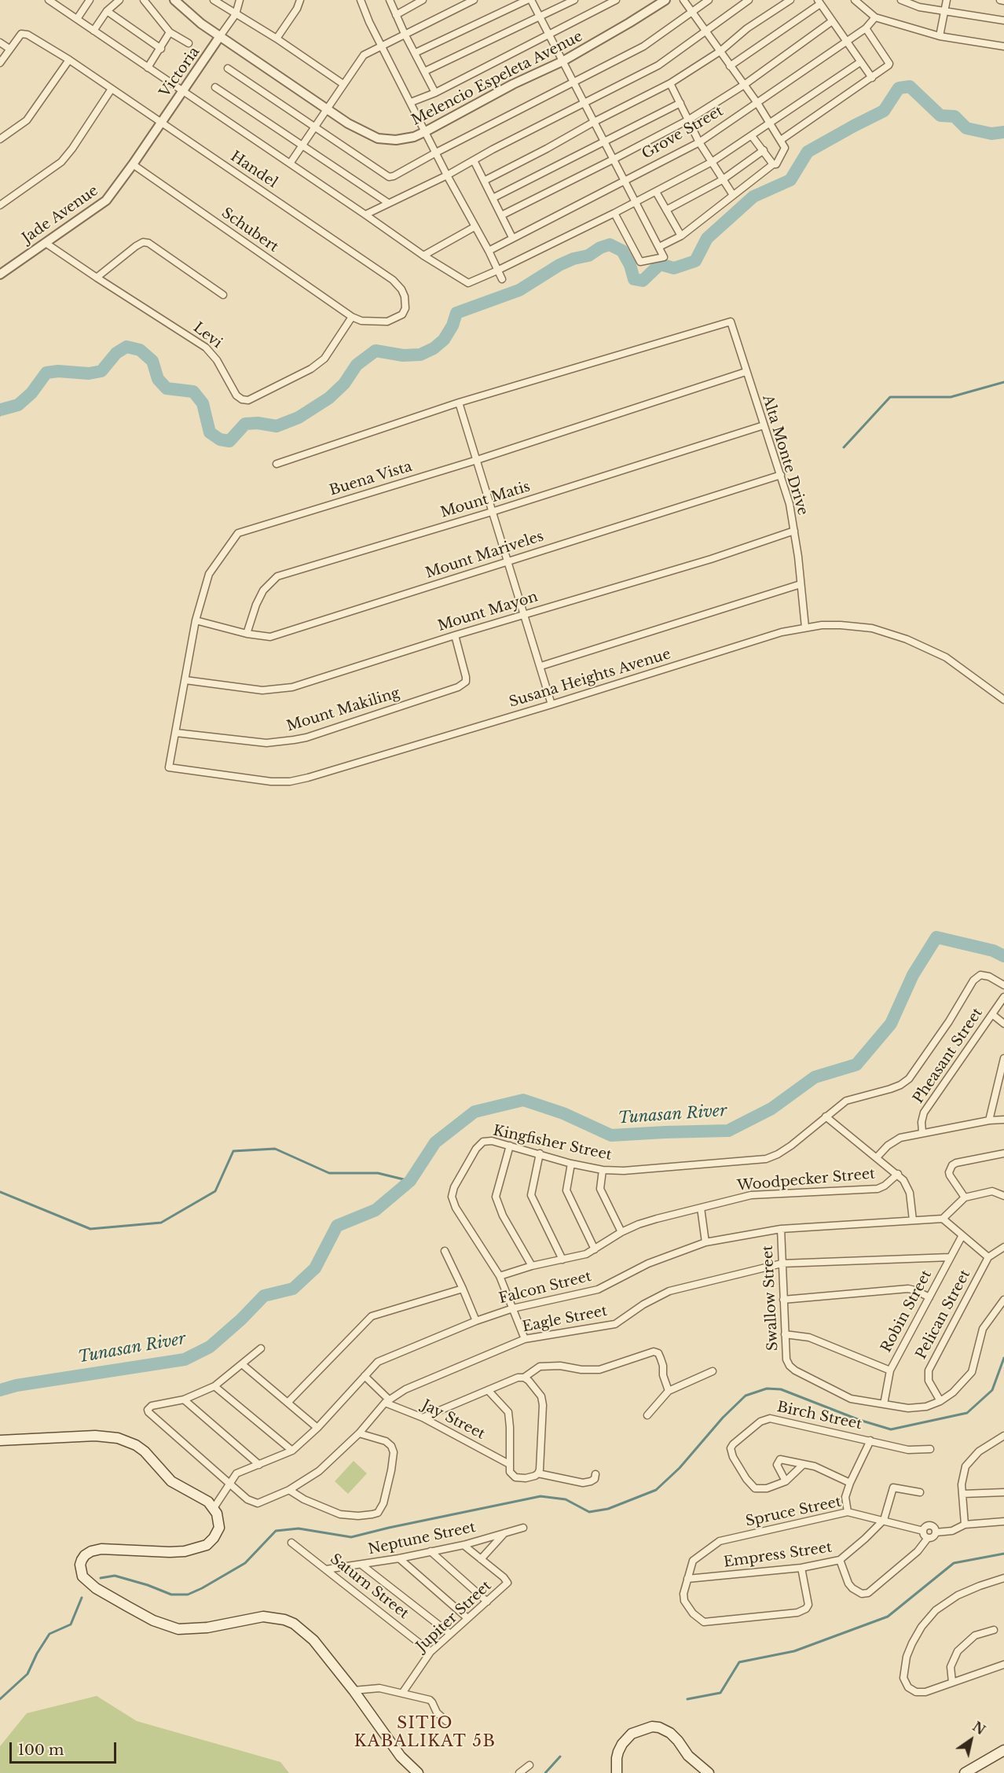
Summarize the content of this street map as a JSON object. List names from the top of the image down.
{
  "streets": {
    "street": [
      "Victoria",
      "Melencio Espeleta Avenue",
      "Grove Street",
      "Handel",
      "Jade Avenue",
      "Schubert",
      "Levi",
      "Alta Monte Drive",
      "Buena Vista",
      "Mount Matis",
      "Mount Mariveles",
      "Mount Mayon",
      "Susana Heights Avenue",
      "Mount Makiling",
      "Pheasant Street",
      "Kingfisher Street",
      "Woodpecker Street",
      "Falcon Street",
      "Swallow Street",
      "Robin Street",
      "Pelican Street",
      "Eagle Street",
      "Birch Street",
      "Jay Street",
      "Spruce Street",
      "Neptune Street",
      "Empress Street",
      "Saturn Street",
      "Jupiter Street"
    ]
  },
  "crossings": [
    ["Victoria", "Melencio Espeleta Avenue"],
    ["Victoria", "Handel"],
    ["Victoria", "Jade Avenue"],
    ["Handel", "Jade Avenue"],
    ["Handel", "Schubert"],
    ["Handel", "Levi"],
    ["Jade Avenue", "Schubert"],
    ["Jade Avenue", "Levi"],
    ["Schubert", "Levi"],
    ["Alta Monte Drive", "Buena Vista"],
    ["Alta Monte Drive", "Mount Matis"],
    ["Alta Monte Drive", "Mount Mariveles"],
    ["Alta Monte Drive", "Mount Mayon"],
    ["Alta Monte Drive", "Susana Heights Avenue"],
    ["Buena Vista", "Mount Mariveles"],
    ["Buena Vista", "Mount Mayon"],
    ["Buena Vista", "Susana Heights Avenue"],
    ["Buena Vista", "Mount Makiling"],
    ["Mount Matis", "Mount Mariveles"],
    ["Mount Mayon", "Mount Makiling"],
    ["Kingfisher Street", "Woodpecker Street"],
    ["Kingfisher Street", "Falcon Street"],
    ["Kingfisher Street", "Eagle Street"],
    ["Falcon Street", "Swallow Street"],
    ["Falcon Street", "Eagle Street"],
    ["Swallow Street", "Robin Street"],
    ["Swallow Street", "Eagle Street"],
    ["Robin Street", "Eagle Street"],
    ["Eagle Street", "Jay Street"],
    ["Spruce Street", "Empress Street"],
    ["Neptune Street", "Saturn Street"],
    ["Saturn Street", "Jupiter Street"]
  ],
  "districts": ["SITIO KABALIKAT 5B"],
  "water": ["Tunasan River"],
  "scale_bar": "100 m",
  "north": "top right"
}
